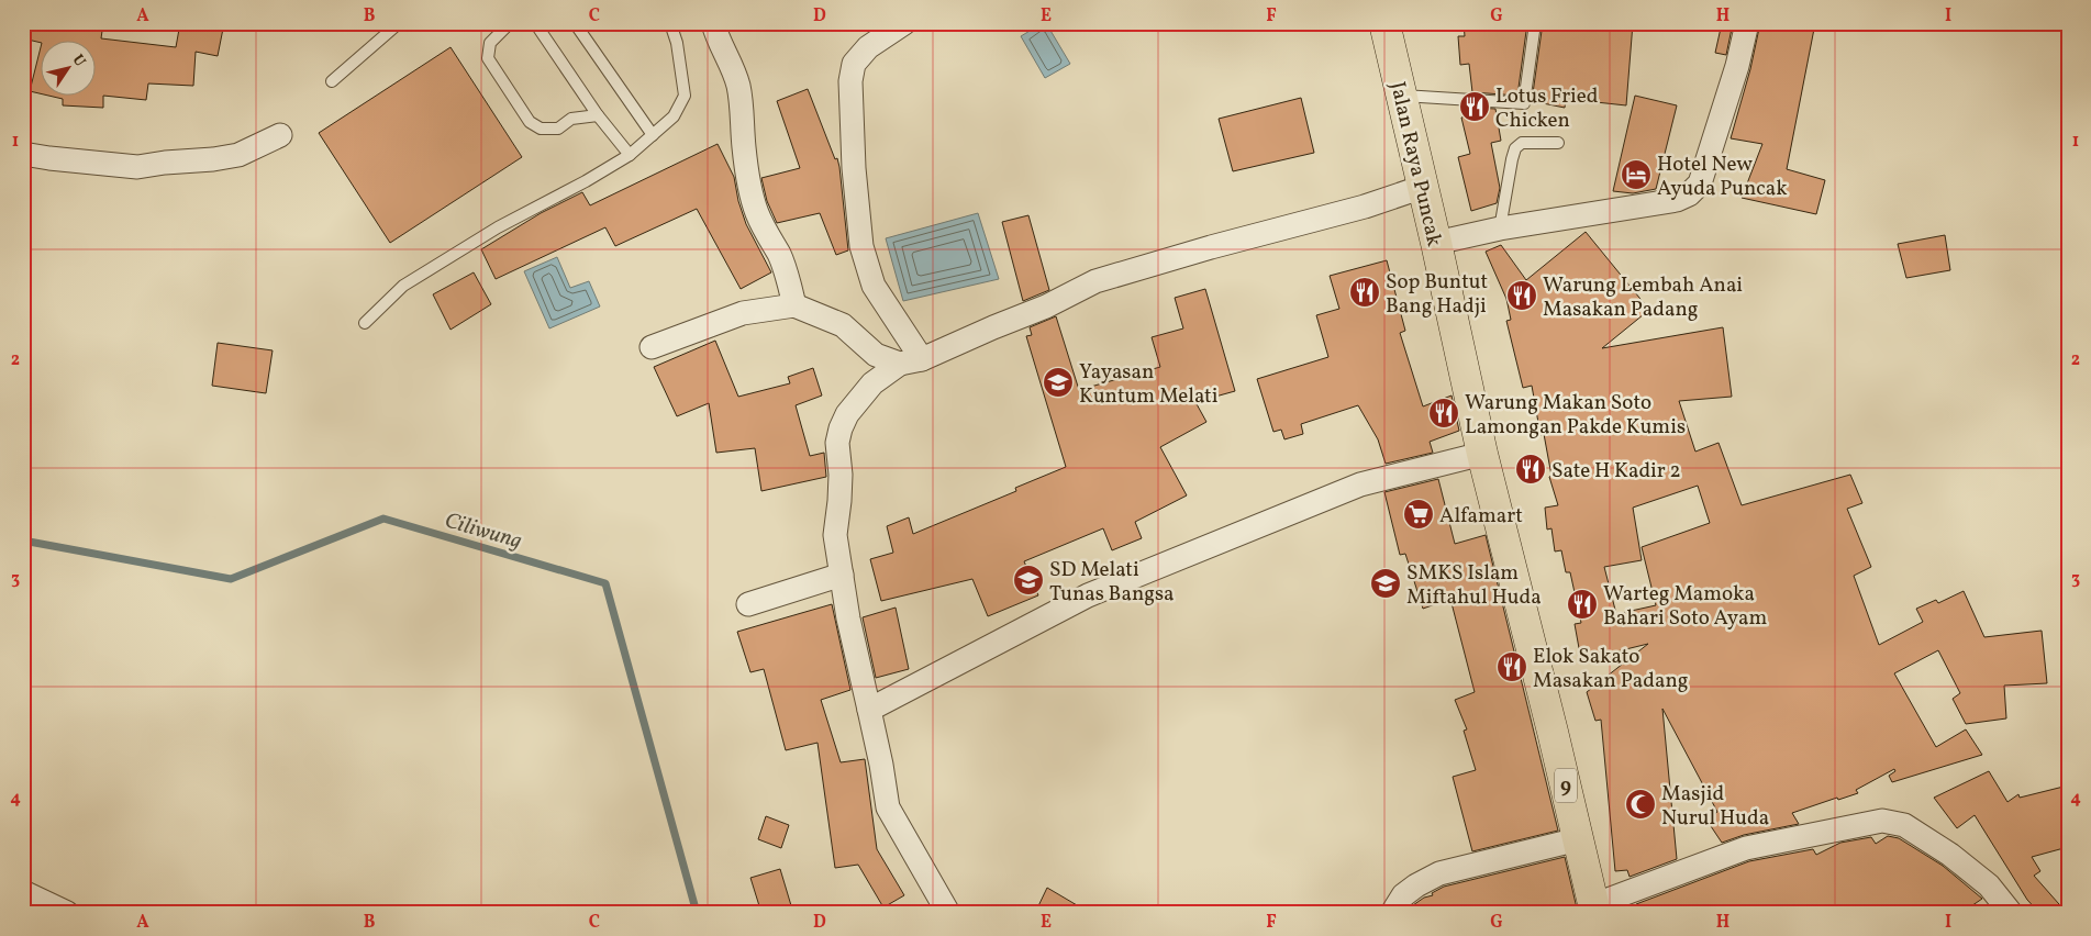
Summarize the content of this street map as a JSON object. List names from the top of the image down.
{
  "streets": {
    "highway": ["Jalan Raya Puncak", "9"]
  },
  "water": ["Ciliwung"],
  "places": {
    "restaurant": [
      "Lotus Fried Chicken",
      "Sop Buntut Bang Hadji",
      "Warung Lembah Anai Masakan Padang",
      "Warung Makan Soto Lamongan Pakde Kumis",
      "Sate H Kadir 2",
      "Warteg Mamoka Bahari Soto Ayam",
      "Elok Sakato Masakan Padang"
    ],
    "hotel": ["Hotel New Ayuda Puncak"],
    "school or university": ["Yayasan Kuntum Melati", "SD Melati Tunas Bangsa", "SMKS Islam Miftahul Huda"],
    "supermarket": ["Alfamart"],
    "mosque": ["Masjid Nurul Huda"]
  },
  "north": "top right",
  "grid": {
    "columns": [
      "A",
      "B",
      "C",
      "D",
      "E",
      "F",
      "G",
      "H",
      "I"
    ],
    "rows": [
      "1",
      "2",
      "3",
      "4"
    ]
  }
}
